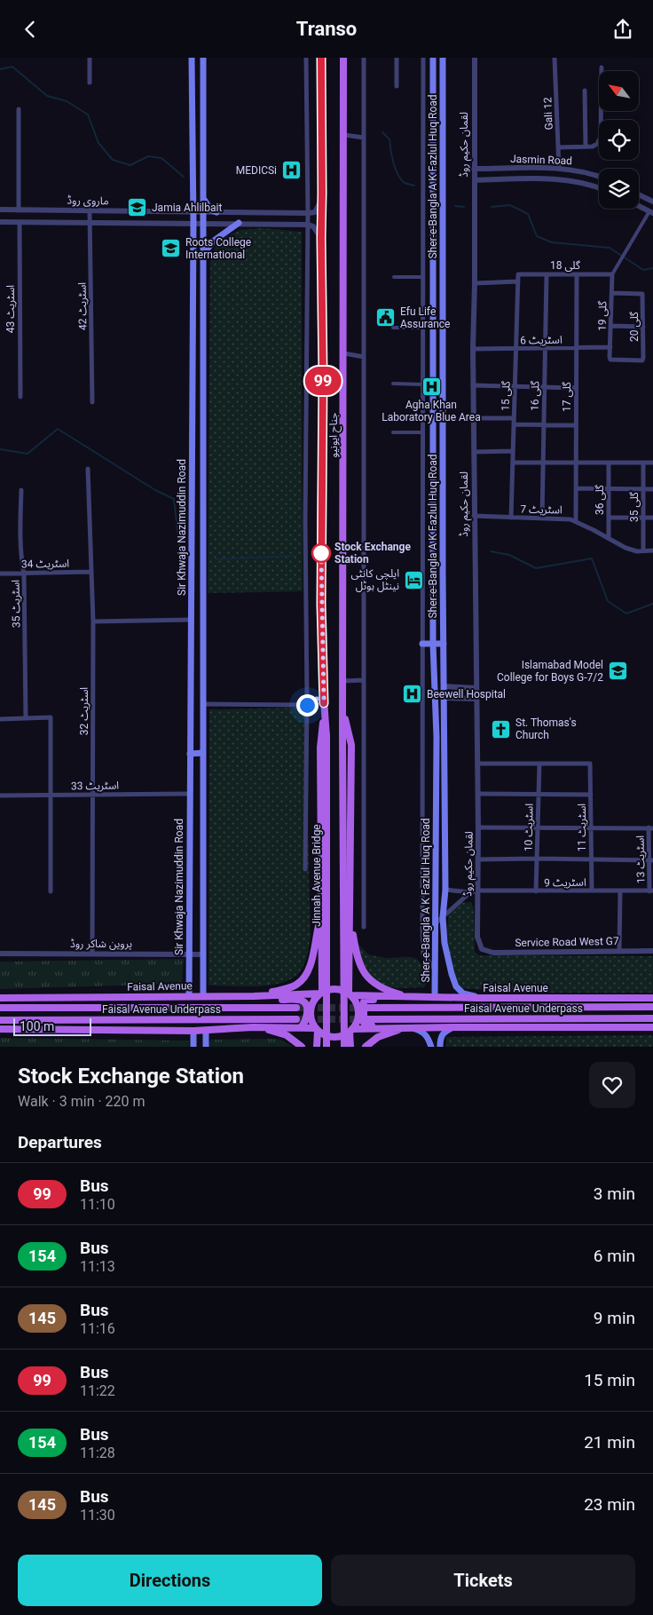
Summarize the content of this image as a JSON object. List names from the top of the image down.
{
  "streets": {
    "main road": [
      "Sher-e-Bangla A K Fazlul Huq Road",
      "جناح ایونیو",
      "Sir Khwaja Nazimuddin Road",
      "Jinnah Avenue Bridge",
      "Faisal Avenue",
      "Faisal Avenue Underpass"
    ],
    "street": [
      "Gali 12",
      "لقمان حکیم روڈ",
      "Jasmin Road",
      "ماروی روڈ",
      "گلی 18",
      "اسٹریٹ 42",
      "اسٹریٹ 43",
      "گلی 19",
      "گلی 20",
      "اسٹریٹ 6",
      "گلی 15",
      "گلی 16",
      "گلی 17",
      "گلی 36",
      "گلی 35",
      "اسٹریٹ 7",
      "اسٹریٹ 34",
      "اسٹریٹ 35",
      "اسٹریٹ 32",
      "اسٹریٹ 33",
      "اسٹریٹ 10",
      "اسٹریٹ 11",
      "اسٹریٹ 13",
      "اسٹریٹ 9",
      "Service Road West G7",
      "پروین شاکر روڈ"
    ]
  },
  "crossings": [
    ["Gali 12", "Jasmin Road"],
    ["لقمان حکیم روڈ", "Jasmin Road"],
    ["لقمان حکیم روڈ", "اسٹریٹ 6"],
    ["لقمان حکیم روڈ", "اسٹریٹ 7"],
    ["لقمان حکیم روڈ", "اسٹریٹ 9"],
    ["لقمان حکیم روڈ", "Service Road West G7"],
    ["Sher-e-Bangla A K Fazlul Huq Road", "Faisal Avenue"],
    ["ماروی روڈ", "اسٹریٹ 42"],
    ["ماروی روڈ", "اسٹریٹ 43"],
    ["ماروی روڈ", "Sir Khwaja Nazimuddin Road"],
    ["گلی 18", "گلی 19"],
    ["گلی 18", "گلی 15"],
    ["گلی 18", "گلی 16"],
    ["گلی 18", "گلی 17"],
    ["گلی 19", "گلی 20"],
    ["گلی 19", "اسٹریٹ 6"],
    ["اسٹریٹ 6", "گلی 15"],
    ["اسٹریٹ 6", "گلی 16"],
    ["اسٹریٹ 6", "گلی 17"],
    ["گلی 15", "اسٹریٹ 7"],
    ["گلی 16", "اسٹریٹ 7"],
    ["گلی 17", "اسٹریٹ 7"],
    ["جناح ایونیو", "Jinnah Avenue Bridge"],
    ["گلی 36", "اسٹریٹ 7"],
    ["گلی 35", "اسٹریٹ 7"],
    ["Sir Khwaja Nazimuddin Road", "اسٹریٹ 33"],
    ["Sir Khwaja Nazimuddin Road", "پروین شاکر روڈ"],
    ["Sir Khwaja Nazimuddin Road", "Faisal Avenue"],
    ["اسٹریٹ 34", "اسٹریٹ 35"],
    ["اسٹریٹ 34", "اسٹریٹ 32"],
    ["اسٹریٹ 32", "اسٹریٹ 33"],
    ["اسٹریٹ 32", "پروین شاکر روڈ"],
    ["اسٹریٹ 10", "اسٹریٹ 11"],
    ["اسٹریٹ 10", "اسٹریٹ 9"],
    ["اسٹریٹ 11", "اسٹریٹ 9"],
    ["اسٹریٹ 13", "اسٹریٹ 9"]
  ],
  "places": {
    "hospital": ["MEDICSi", "Agha Khan Laboratory Blue Area", "Beewell Hospital"],
    "school or university": ["Jamia Ahlilbait", "Roots College International", "Islamabad Model College for Boys G-7/2"],
    "public building": ["Efu Life Assurance"],
    "other": ["Stock Exchange Station"],
    "hotel": ["ایلچی کانٹی نینٹل ہوٹل"],
    "church": ["St. Thomas's Church"]
  },
  "lines": ["bus line 99"],
  "scale_bar": "100 m",
  "north": "top left",
  "page": {
    "header": "Transo",
    "on_map": "99",
    "scale": "100 m",
    "heading": [
      ["Stock Exchange Station", "Walk · 3 min · 220 m"],
      "Departures"
    ],
    "list": [
      {
        "mark": "99",
        "name": "Bus",
        "note": "11:10",
        "value": "3 min"
      },
      {
        "mark": "154",
        "name": "Bus",
        "note": "11:13",
        "value": "6 min"
      },
      {
        "mark": "145",
        "name": "Bus",
        "note": "11:16",
        "value": "9 min"
      },
      {
        "mark": "99",
        "name": "Bus",
        "note": "11:22",
        "value": "15 min"
      },
      {
        "mark": "154",
        "name": "Bus",
        "note": "11:28",
        "value": "21 min"
      },
      {
        "mark": "145",
        "name": "Bus",
        "note": "11:30",
        "value": "23 min"
      }
    ],
    "buttons": ["Directions", "Tickets"]
  }
}
